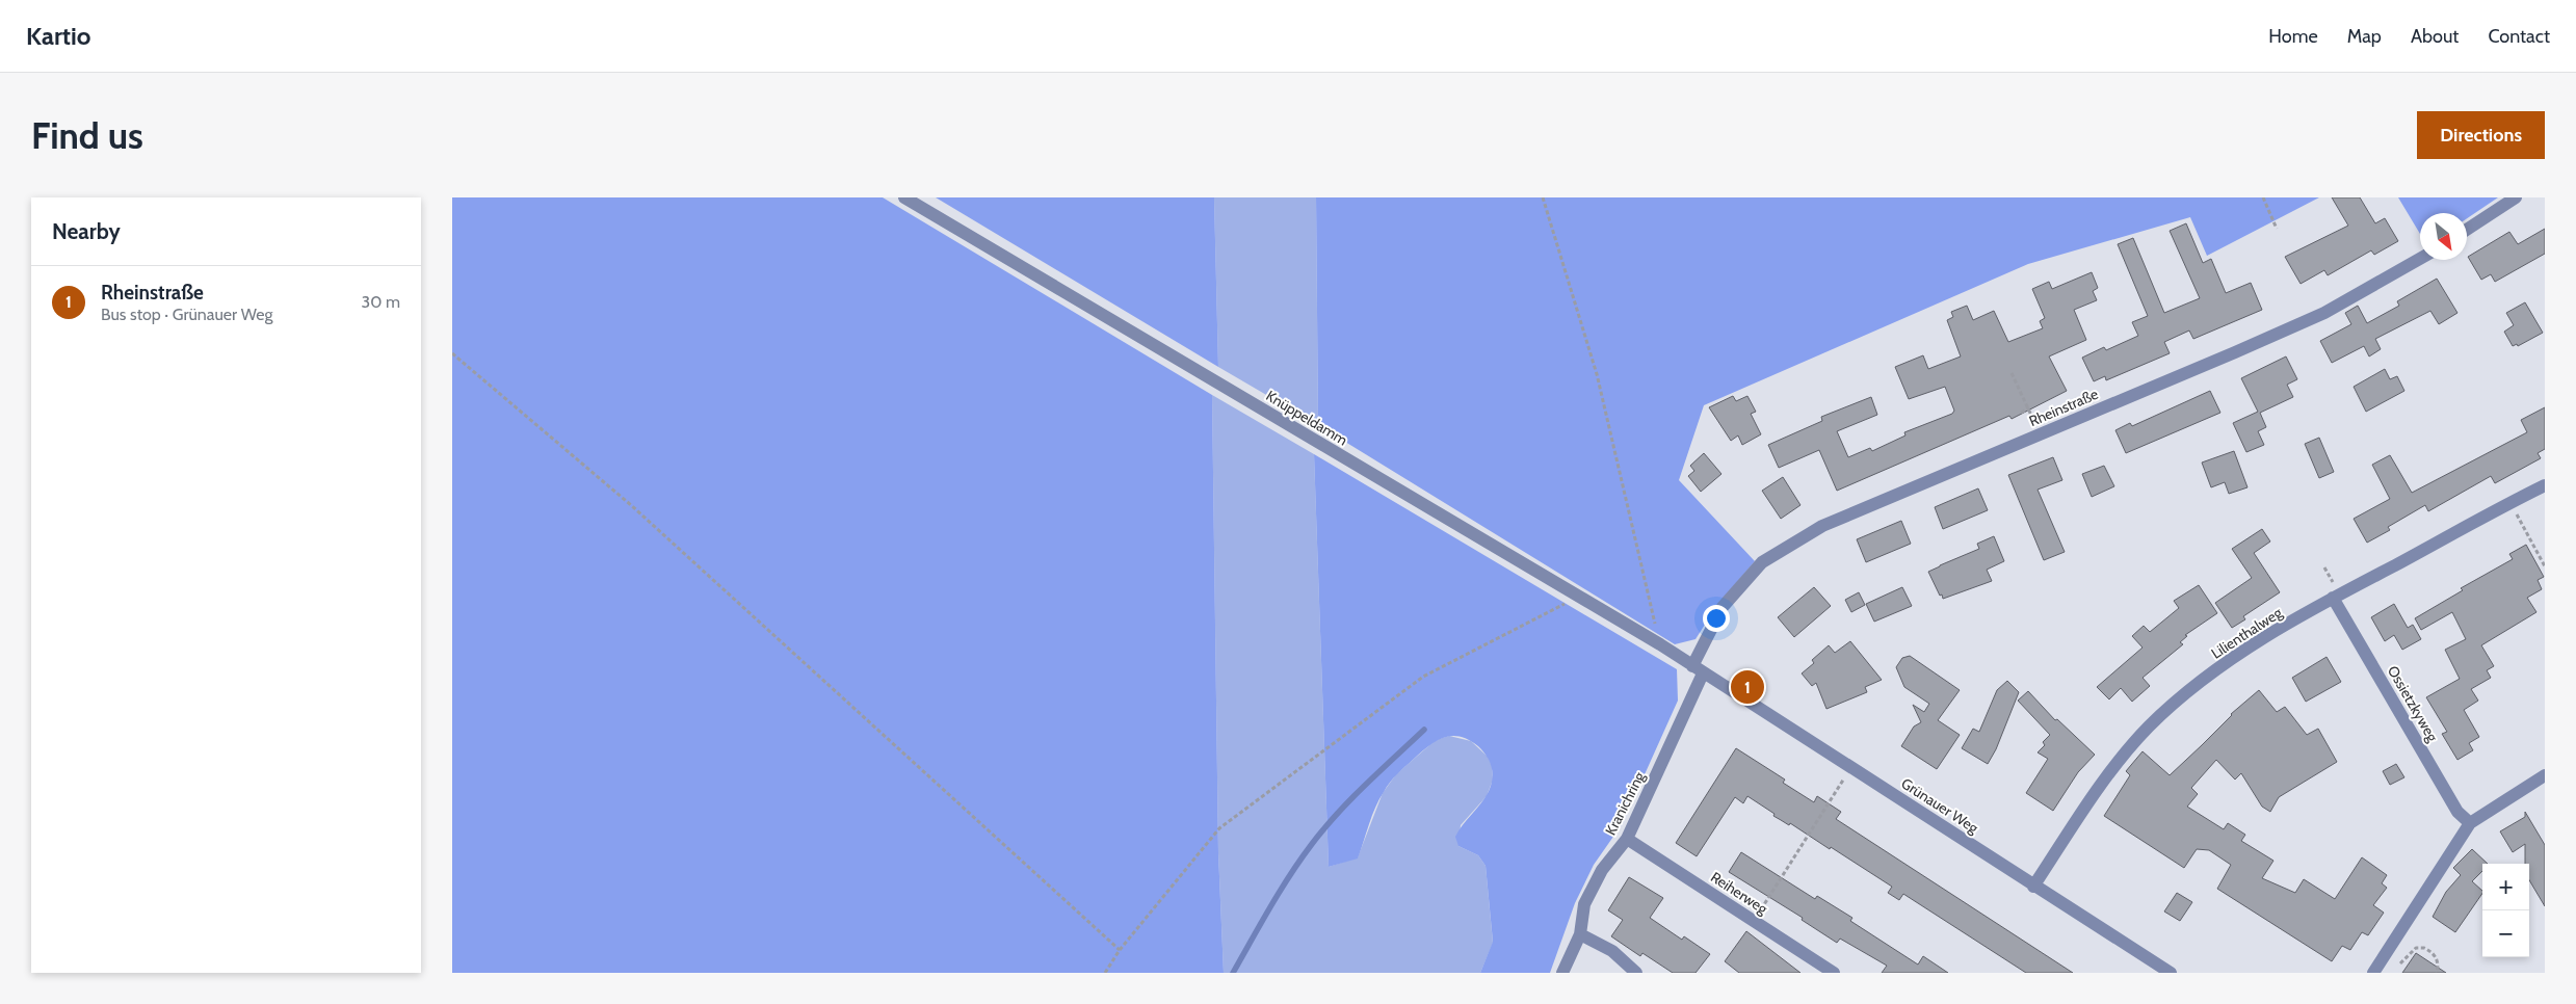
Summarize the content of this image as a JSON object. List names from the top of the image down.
{
  "streets": {
    "street": [
      "Rheinstraße",
      "Knüppeldamm",
      "Lilienthalweg",
      "Ossietzkyweg",
      "Kranichring",
      "Grünauer Weg",
      "Reiherweg"
    ]
  },
  "crossings": [
    ["Rheinstraße", "Knüppeldamm"],
    ["Rheinstraße", "Kranichring"],
    ["Rheinstraße", "Grünauer Weg"],
    ["Knüppeldamm", "Kranichring"],
    ["Knüppeldamm", "Grünauer Weg"],
    ["Lilienthalweg", "Ossietzkyweg"],
    ["Lilienthalweg", "Grünauer Weg"],
    ["Kranichring", "Grünauer Weg"],
    ["Kranichring", "Reiherweg"]
  ],
  "north": "bottom right",
  "page": {
    "header": "Kartio",
    "nav": [
      "Home",
      "Map",
      "About",
      "Contact"
    ],
    "buttons": "Directions",
    "title": "Find us",
    "heading": "Nearby",
    "list": [
      {
        "mark": "1",
        "name": "Rheinstraße",
        "note": "Bus stop · Grünauer Weg",
        "value": "30 m"
      }
    ],
    "pins": "1",
    "map_buttons": ["+", "−"]
  }
}
